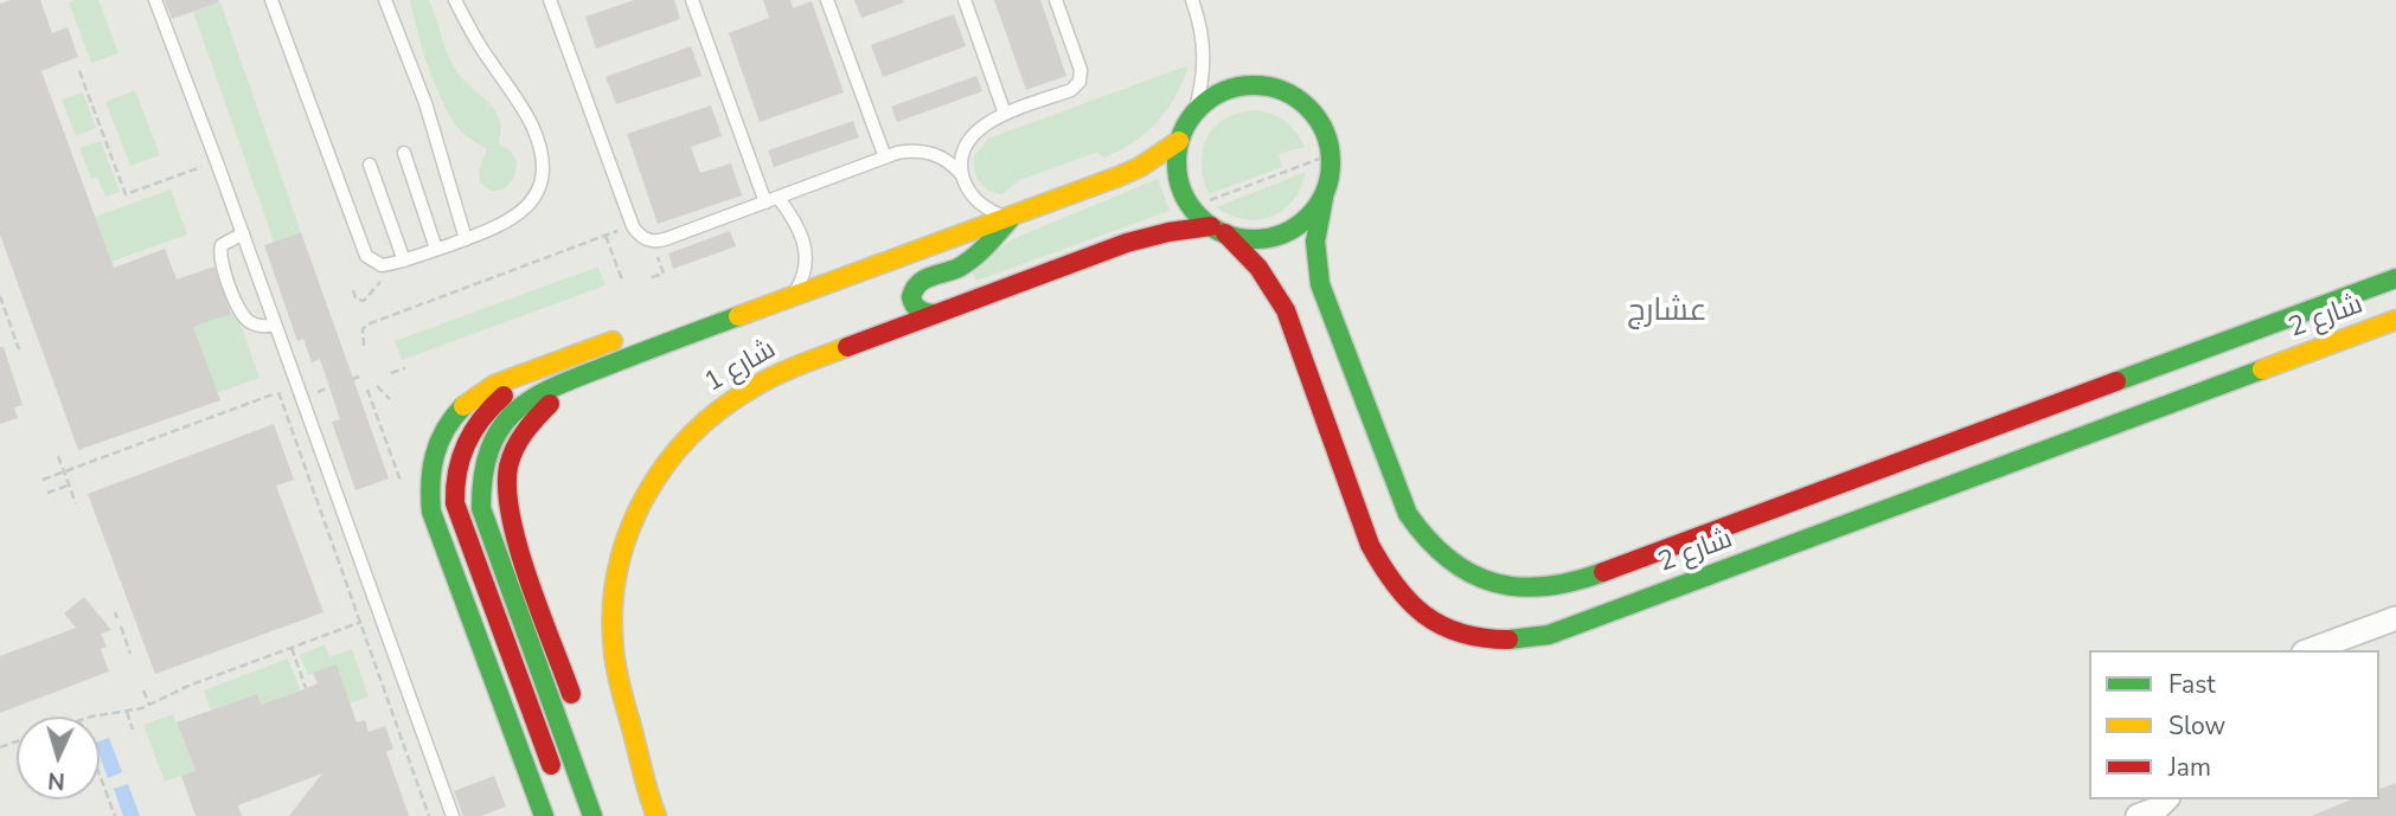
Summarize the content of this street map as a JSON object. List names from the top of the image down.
{
  "streets": {
    "street": ["شارع 2", "شارع 1"]
  },
  "crossings": [
    ["شارع 2", "شارع 1"]
  ],
  "districts": ["عشارج"],
  "legend": ["Fast", "Slow", "Jam"],
  "north": "bottom"
}
